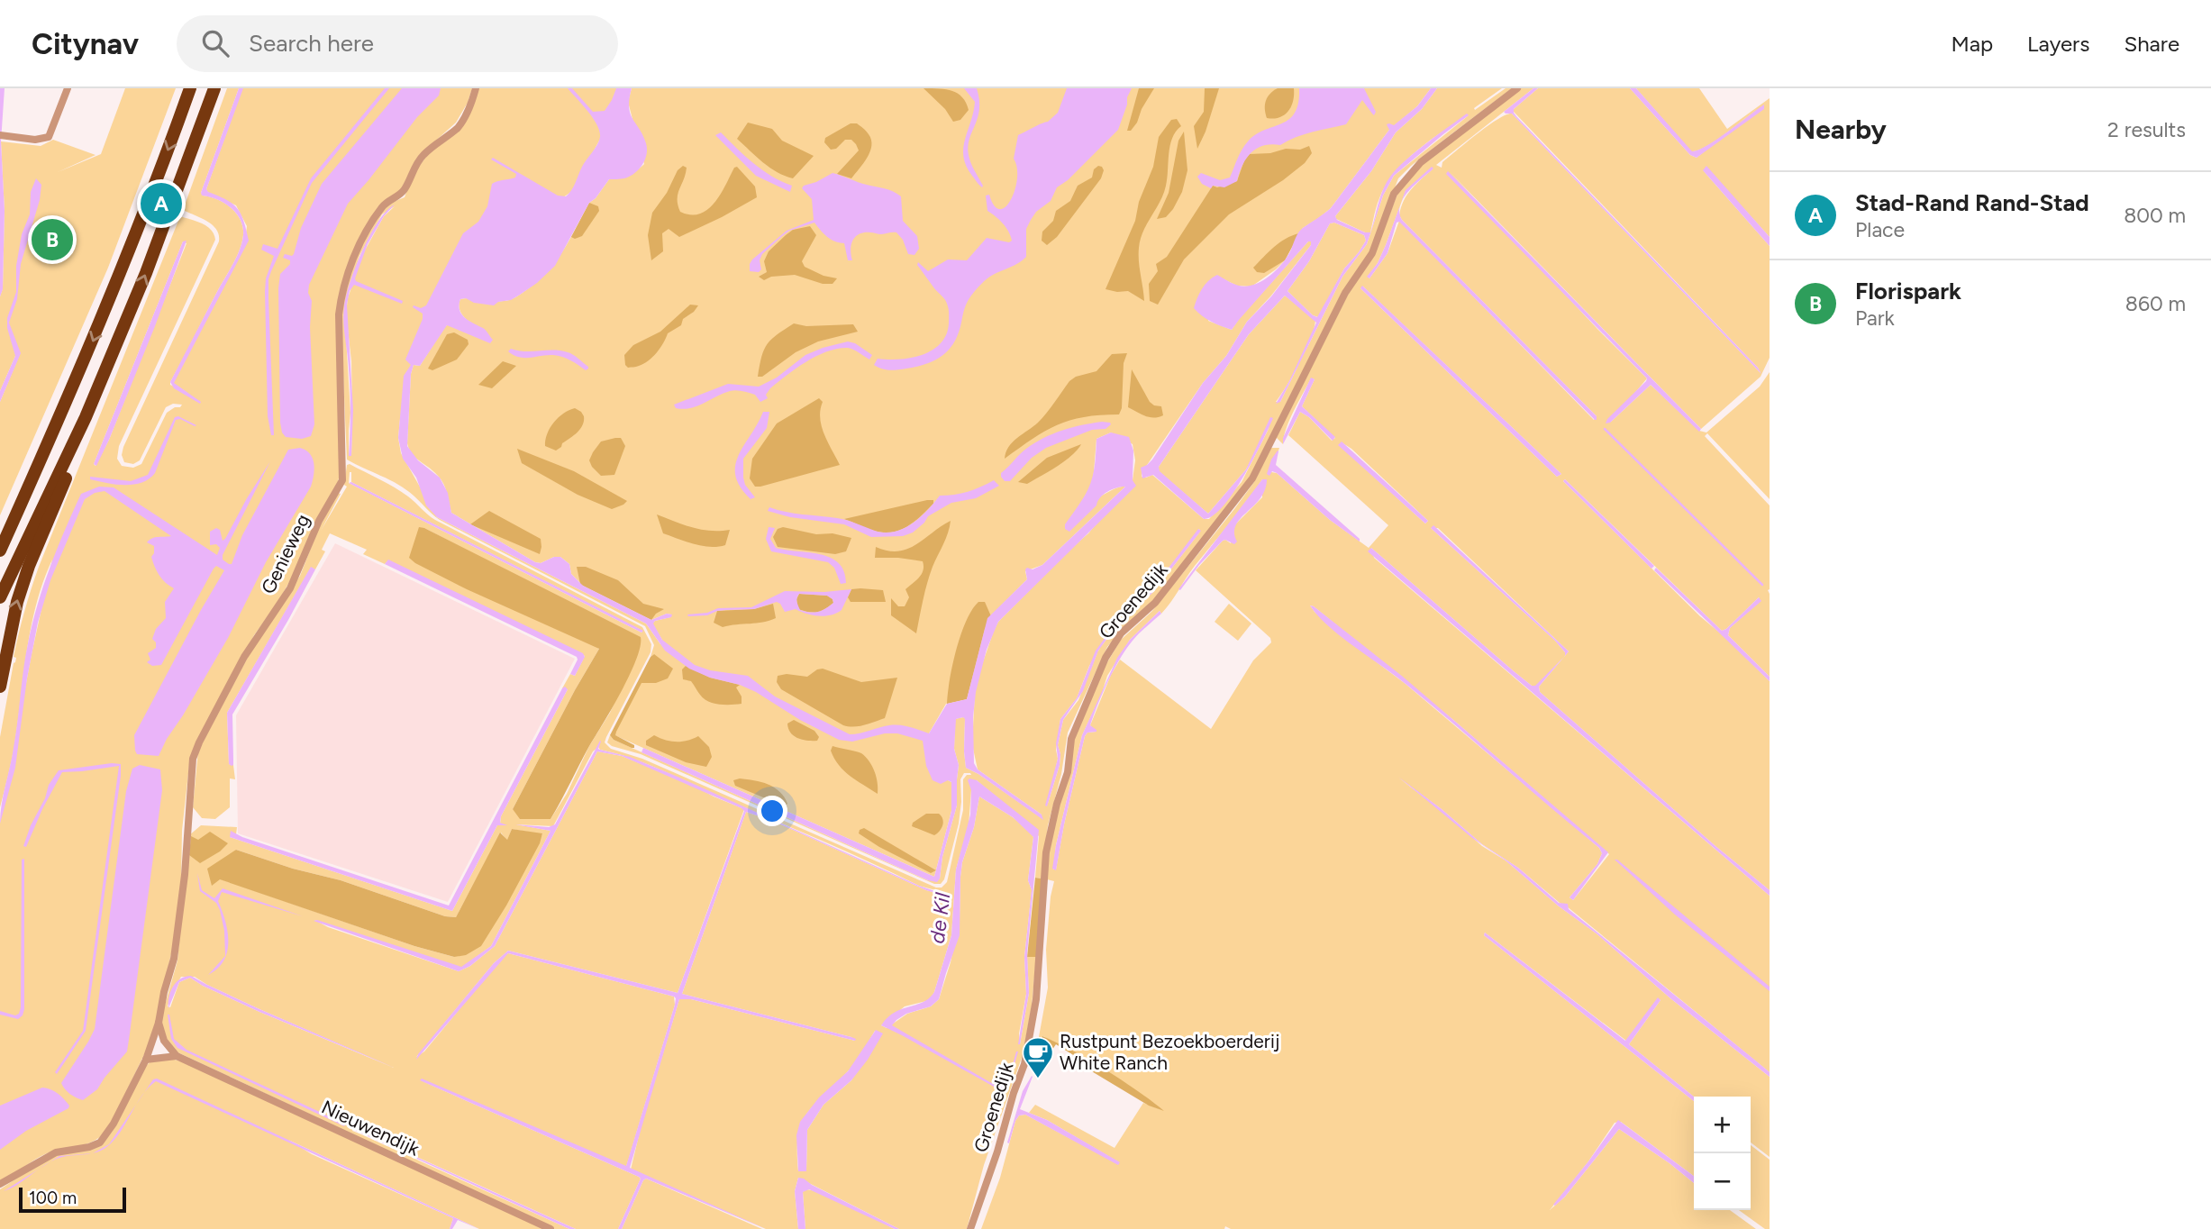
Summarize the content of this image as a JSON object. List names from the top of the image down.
{
  "streets": {
    "street": ["Genieweg", "Groenedijk", "Nieuwendijk"]
  },
  "water": ["de Kil"],
  "places": {
    "cafe": ["Rustpunt Bezoekboerderij White Ranch"]
  },
  "scale_bar": "100 m",
  "page": {
    "header": "Citynav",
    "search": "Search here",
    "nav": ["Map", "Layers", "Share"],
    "heading": ["Nearby", "2 results"],
    "list": [
      {
        "mark": "A",
        "name": "Stad-Rand Rand-Stad",
        "note": "Place",
        "value": "800 m"
      },
      {
        "mark": "B",
        "name": "Florispark",
        "note": "Park",
        "value": "860 m"
      }
    ],
    "pins": ["A", "B"],
    "map_buttons": ["+", "−"],
    "scale": "100 m"
  }
}
